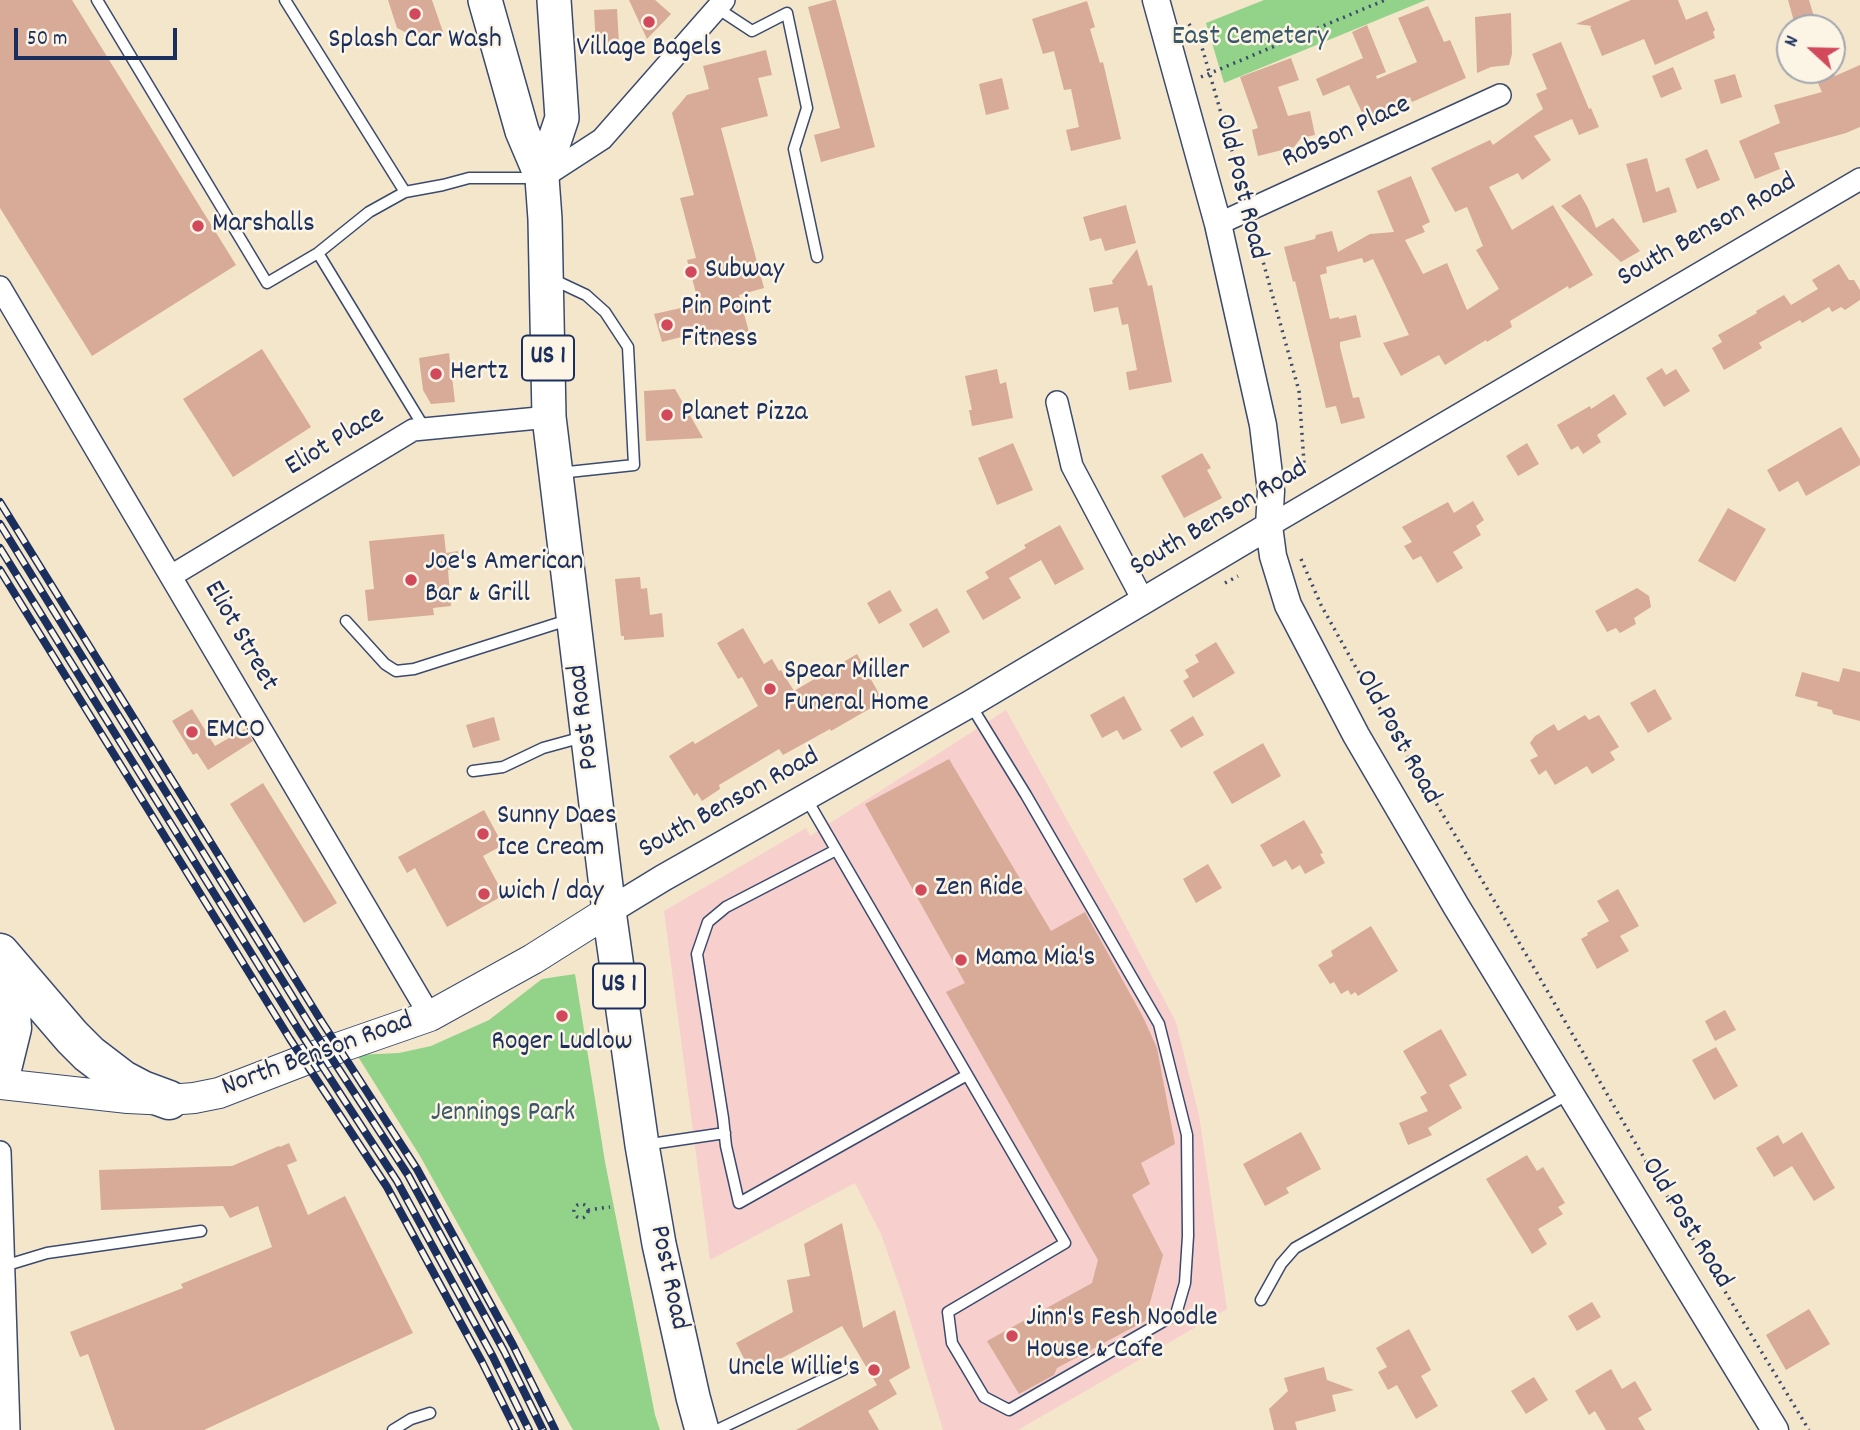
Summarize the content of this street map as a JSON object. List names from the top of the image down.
{
  "streets": {
    "main road": ["US 1", "Post Road", "North Benson Road"],
    "street": [
      "Robson Place",
      "Old Post Road",
      "South Benson Road",
      "Eliot Place",
      "Eliot Street"
    ]
  },
  "crossings": [
    ["Robson Place", "Old Post Road"],
    ["Old Post Road", "South Benson Road"],
    ["South Benson Road", "Post Road"],
    ["South Benson Road", "North Benson Road"],
    ["US 1", "Post Road"],
    ["Eliot Place", "Eliot Street"],
    ["Eliot Place", "Post Road"],
    ["Eliot Street", "North Benson Road"],
    ["Post Road", "North Benson Road"]
  ],
  "parks": ["East Cemetery", "Jennings Park"],
  "places": [
    "Splash Car Wash",
    "Village Bagels",
    "Marshalls",
    "Subway",
    "Pin Point Fitness",
    "Hertz",
    "Planet Pizza",
    "Joe's American Bar & Grill",
    "Spear Miller Funeral Home",
    "EMCO",
    "Sunny Daes Ice Cream",
    "Zen Ride",
    "wich / day",
    "Mama Mia's",
    "Roger Ludlow",
    "Jinn's Fesh Noodle House & Cafe",
    "Uncle Willie's"
  ],
  "scale_bar": "50 m",
  "north": "left"
}
